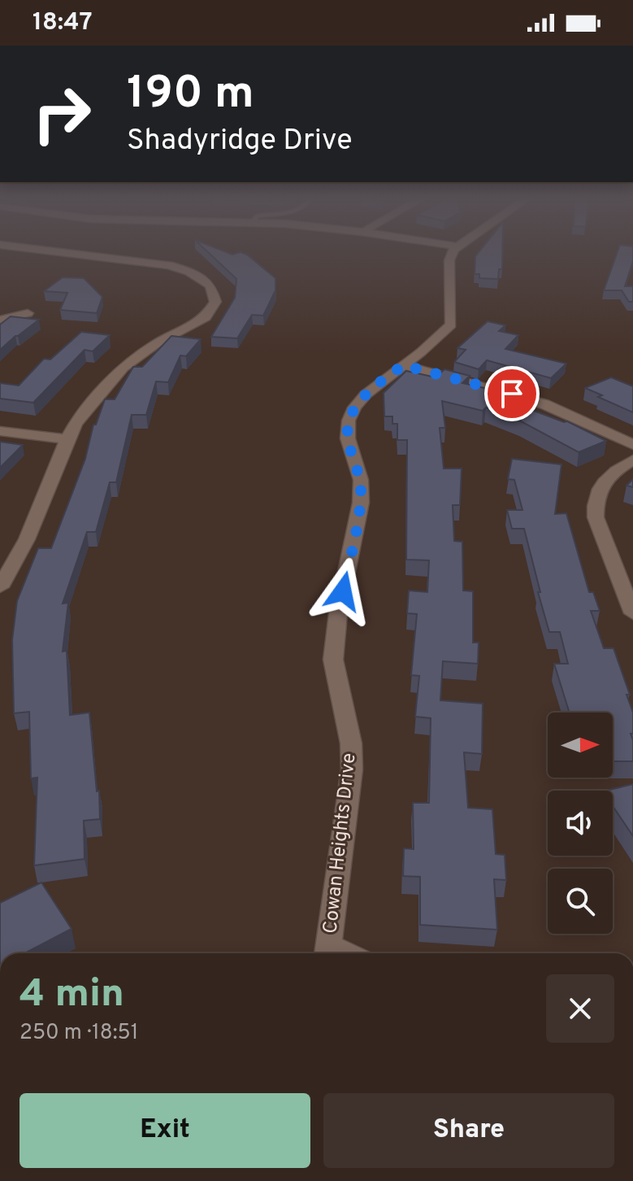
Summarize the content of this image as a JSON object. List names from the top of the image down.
{
  "streets": {
    "street": ["Cowan Heights Drive"]
  },
  "north": "right",
  "page": {
    "status": "18:47",
    "turn": ["190 m", "Shadyridge Drive"],
    "heading": ["4 min", "250 m · 18:51"],
    "buttons": ["Exit", "Share"]
  }
}
